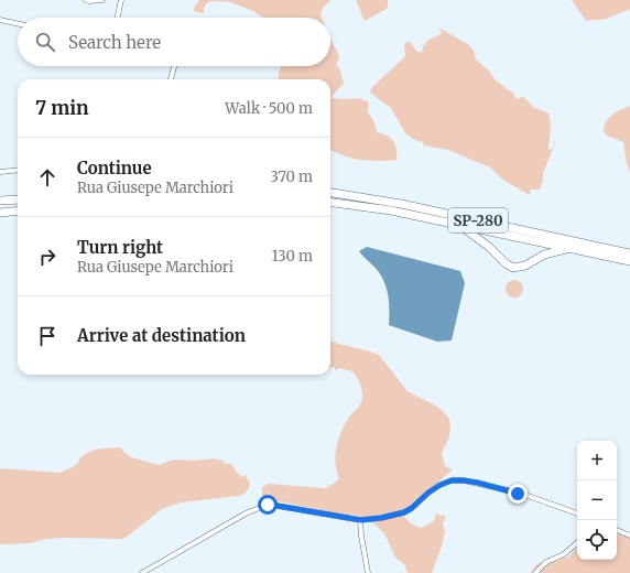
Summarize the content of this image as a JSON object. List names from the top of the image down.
{
  "streets": {
    "highway": ["SP-280"]
  },
  "page": {
    "search": "Search here",
    "heading": ["7 min", "Walk · 500 m"],
    "list": [
      ["Continue", "Rua Giusepe Marchiori", "370 m"],
      ["Turn right", "Rua Giusepe Marchiori", "130 m"],
      "Arrive at destination"
    ],
    "map_buttons": ["+", "−"]
  }
}
